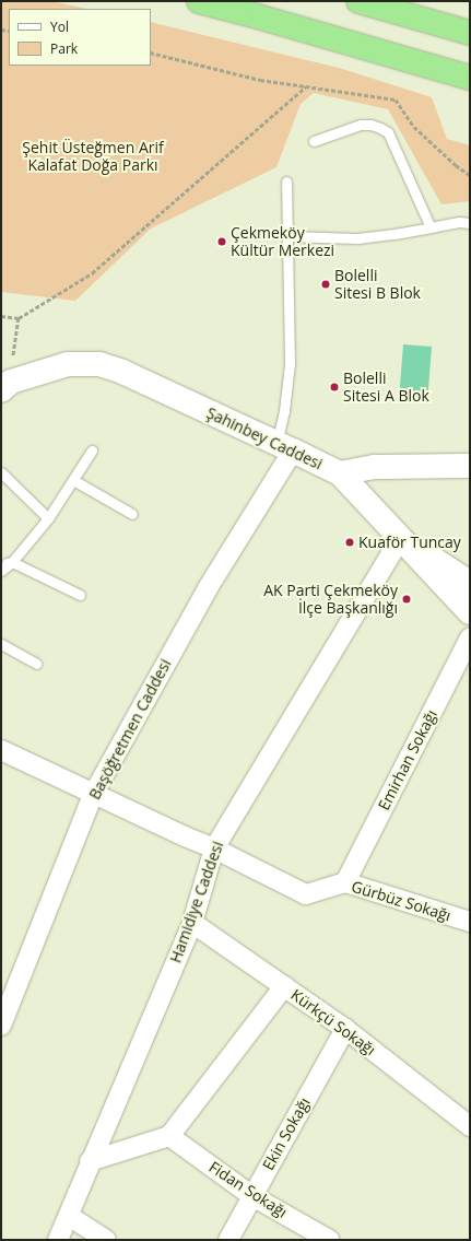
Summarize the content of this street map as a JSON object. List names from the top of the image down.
{
  "streets": {
    "main road": ["Şahinbey Caddesi"],
    "street": [
      "Başöğretmen Caddesi",
      "Emirhan Sokağı",
      "Gürbüz Sokağı",
      "Hamidiye Caddesi",
      "Kürkçü Sokağı",
      "Ekin Sokağı",
      "Fidan Sokağı"
    ]
  },
  "crossings": [
    ["Şahinbey Caddesi", "Başöğretmen Caddesi"],
    ["Şahinbey Caddesi", "Hamidiye Caddesi"],
    ["Başöğretmen Caddesi", "Gürbüz Sokağı"],
    ["Emirhan Sokağı", "Gürbüz Sokağı"],
    ["Gürbüz Sokağı", "Hamidiye Caddesi"],
    ["Hamidiye Caddesi", "Kürkçü Sokağı"],
    ["Kürkçü Sokağı", "Ekin Sokağı"],
    ["Ekin Sokağı", "Fidan Sokağı"]
  ],
  "parks": ["Şehit Üsteğmen Arif Kalafat Doğa Parkı"],
  "places": [
    "Çekmeköy Kültür Merkezi",
    "Bolelli Sitesi B Blok",
    "Bolelli Sitesi A Blok",
    "Kuaför Tuncay",
    "AK Parti Çekmeköy İlçe Başkanlığı"
  ],
  "legend": ["Yol", "Park"]
}
